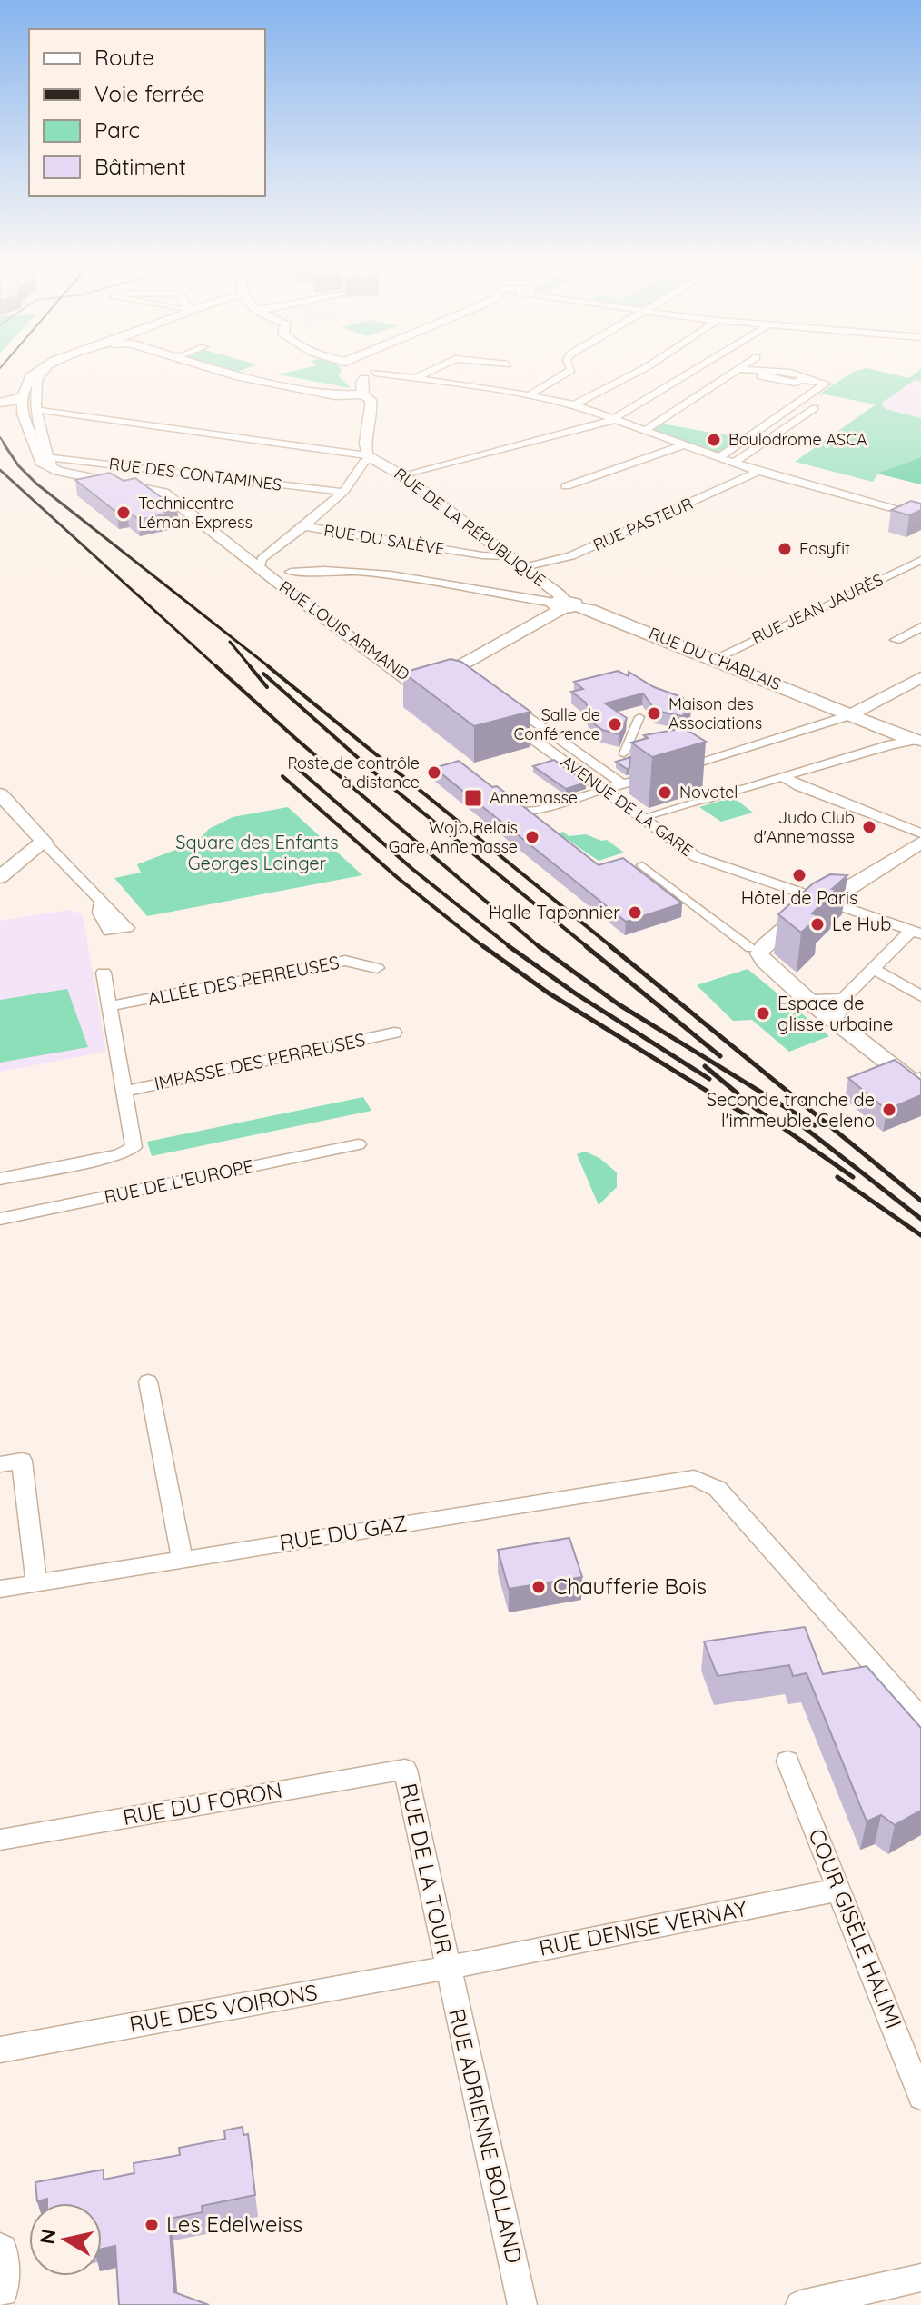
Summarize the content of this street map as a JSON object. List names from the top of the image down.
{
  "streets": {
    "street": [
      "RUE DES CONTAMINES",
      "RUE PASTEUR",
      "RUE DE LA RÉPUBLIQUE",
      "RUE DU SALÈVE",
      "RUE JEAN JAURÈS",
      "RUE LOUIS ARMAND",
      "RUE DU CHABLAIS",
      "AVENUE DE LA GARE",
      "ALLÉE DES PERREUSES",
      "IMPASSE DES PERREUSES",
      "RUE DE L'EUROPE",
      "RUE DU GAZ",
      "RUE DU FORON",
      "RUE DE LA TOUR",
      "RUE DENISE VERNAY",
      "COUR GISÈLE HALIMI",
      "RUE DES VOIRONS",
      "RUE ADRIENNE BOLLAND"
    ]
  },
  "crossings": [
    ["RUE PASTEUR", "RUE DE LA RÉPUBLIQUE"],
    ["RUE DE LA RÉPUBLIQUE", "RUE DU SALÈVE"],
    ["RUE DE LA RÉPUBLIQUE", "RUE DU CHABLAIS"],
    ["RUE JEAN JAURÈS", "RUE DU CHABLAIS"],
    ["RUE DU FORON", "RUE DE LA TOUR"],
    ["RUE DE LA TOUR", "RUE DENISE VERNAY"],
    ["RUE DE LA TOUR", "RUE DES VOIRONS"],
    ["RUE DE LA TOUR", "RUE ADRIENNE BOLLAND"],
    ["RUE DENISE VERNAY", "COUR GISÈLE HALIMI"],
    ["RUE DENISE VERNAY", "RUE DES VOIRONS"],
    ["RUE DENISE VERNAY", "RUE ADRIENNE BOLLAND"],
    ["RUE DES VOIRONS", "RUE ADRIENNE BOLLAND"]
  ],
  "parks": ["Square des Enfants Georges Loinger"],
  "places": {
    "other": [
      "Boulodrome ASCA",
      "Technicentre Léman Express",
      "Easyfit",
      "Maison des Associations",
      "Salle de Conférence",
      "Poste de contrôle à distance",
      "Novotel",
      "Judo Club d'Annemasse",
      "Wojo Relais Gare Annemasse",
      "Hôtel de Paris",
      "Halle Taponnier",
      "Le Hub",
      "Espace de glisse urbaine",
      "Seconde tranche de l'immeuble Celeno",
      "Chaufferie Bois",
      "Les Edelweiss"
    ],
    "transit": ["Annemasse"]
  },
  "legend": [
    "Route",
    "Voie ferrée",
    "Parc",
    "Bâtiment"
  ],
  "north": "left"
}
